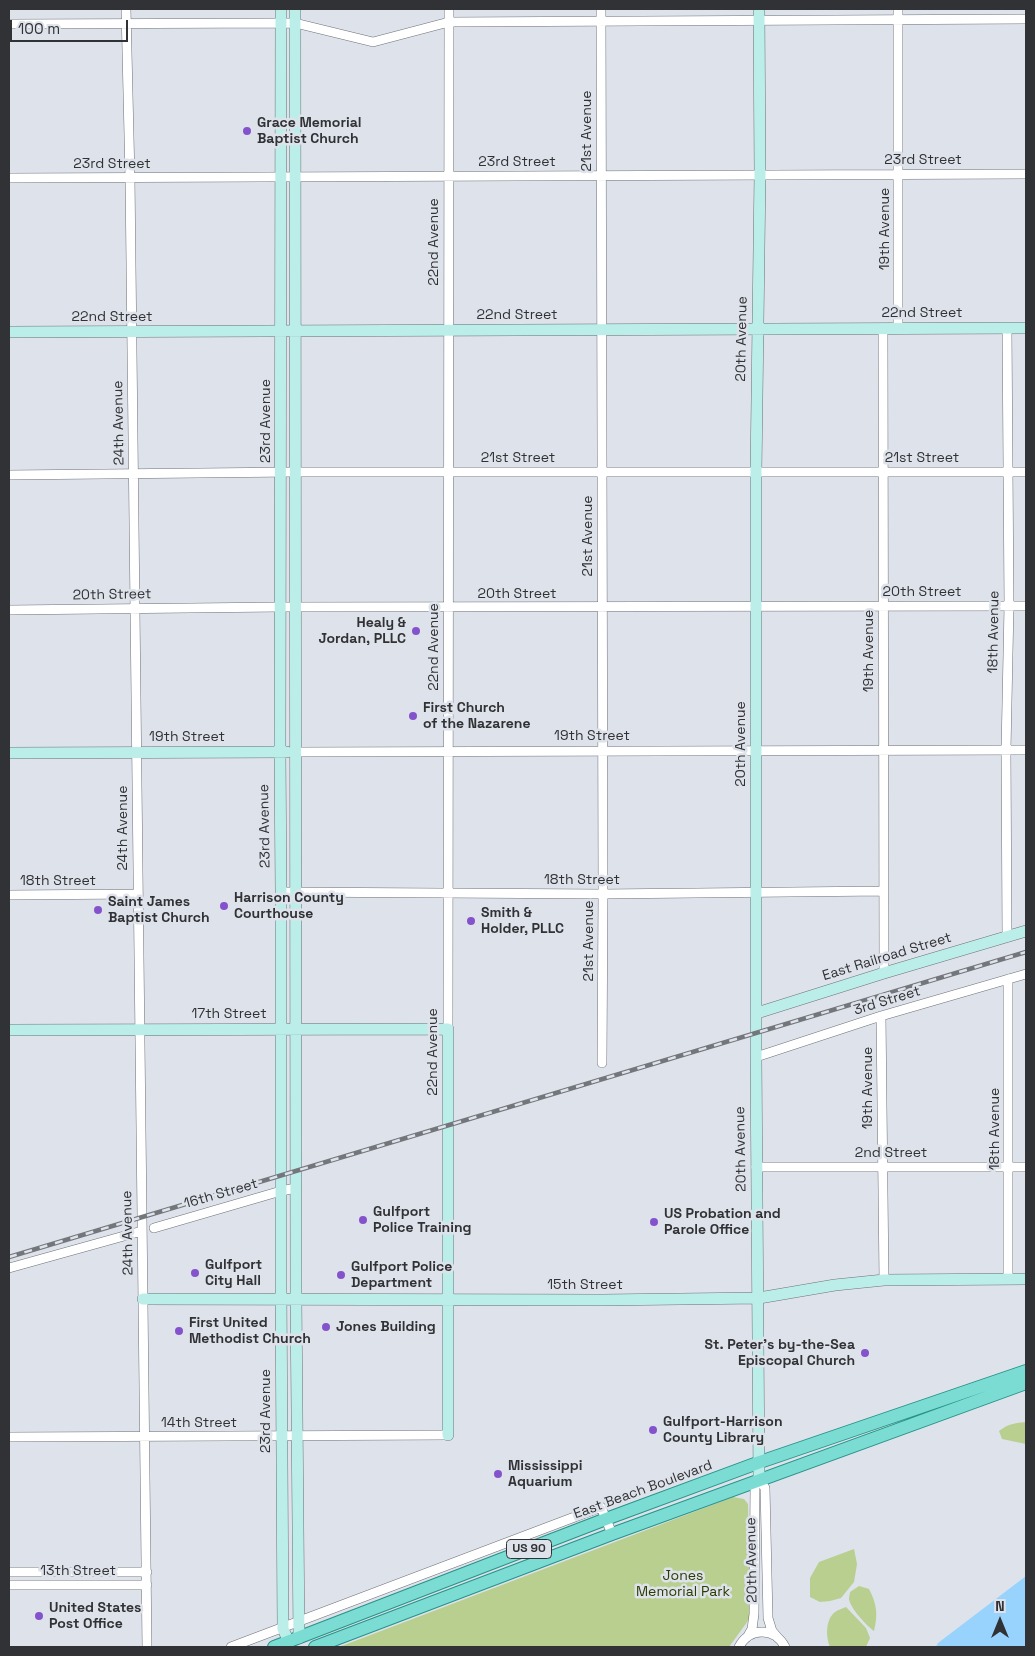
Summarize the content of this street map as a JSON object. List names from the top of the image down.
{
  "streets": {
    "main road": ["East Beach Boulevard", "US 90"],
    "street": [
      "21st Avenue",
      "23rd Street",
      "19th Avenue",
      "22nd Avenue",
      "22nd Street",
      "20th Avenue",
      "23rd Avenue",
      "24th Avenue",
      "21st Street",
      "20th Street",
      "18th Avenue",
      "19th Street",
      "18th Street",
      "East Railroad Street",
      "3rd Street",
      "17th Street",
      "2nd Street",
      "16th Street",
      "15th Street",
      "14th Street",
      "13th Street"
    ]
  },
  "crossings": [
    ["21st Avenue", "23rd Street"],
    ["21st Avenue", "22nd Street"],
    ["21st Avenue", "21st Street"],
    ["21st Avenue", "20th Street"],
    ["21st Avenue", "19th Street"],
    ["21st Avenue", "18th Street"],
    ["23rd Street", "19th Avenue"],
    ["23rd Street", "22nd Avenue"],
    ["23rd Street", "20th Avenue"],
    ["23rd Street", "23rd Avenue"],
    ["23rd Street", "24th Avenue"],
    ["19th Avenue", "22nd Street"],
    ["19th Avenue", "21st Street"],
    ["19th Avenue", "20th Street"],
    ["19th Avenue", "19th Street"],
    ["19th Avenue", "18th Street"],
    ["19th Avenue", "East Railroad Street"],
    ["19th Avenue", "3rd Street"],
    ["19th Avenue", "2nd Street"],
    ["19th Avenue", "15th Street"],
    ["22nd Avenue", "22nd Street"],
    ["22nd Avenue", "21st Street"],
    ["22nd Avenue", "20th Street"],
    ["22nd Avenue", "19th Street"],
    ["22nd Avenue", "18th Street"],
    ["22nd Avenue", "17th Street"],
    ["22nd Avenue", "15th Street"],
    ["22nd Avenue", "14th Street"],
    ["22nd Street", "20th Avenue"],
    ["22nd Street", "23rd Avenue"],
    ["22nd Street", "24th Avenue"],
    ["22nd Street", "18th Avenue"],
    ["20th Avenue", "21st Street"],
    ["20th Avenue", "20th Street"],
    ["20th Avenue", "19th Street"],
    ["20th Avenue", "18th Street"],
    ["20th Avenue", "East Railroad Street"],
    ["20th Avenue", "3rd Street"],
    ["20th Avenue", "2nd Street"],
    ["20th Avenue", "15th Street"],
    ["20th Avenue", "East Beach Boulevard"],
    ["20th Avenue", "US 90"],
    ["23rd Avenue", "21st Street"],
    ["23rd Avenue", "20th Street"],
    ["23rd Avenue", "19th Street"],
    ["23rd Avenue", "18th Street"],
    ["23rd Avenue", "17th Street"],
    ["23rd Avenue", "16th Street"],
    ["23rd Avenue", "15th Street"],
    ["23rd Avenue", "14th Street"],
    ["23rd Avenue", "East Beach Boulevard"],
    ["24th Avenue", "21st Street"],
    ["24th Avenue", "20th Street"],
    ["24th Avenue", "19th Street"],
    ["24th Avenue", "18th Street"],
    ["24th Avenue", "17th Street"],
    ["24th Avenue", "15th Street"],
    ["24th Avenue", "14th Street"],
    ["24th Avenue", "13th Street"],
    ["21st Street", "18th Avenue"],
    ["20th Street", "18th Avenue"],
    ["18th Avenue", "19th Street"],
    ["18th Avenue", "East Railroad Street"],
    ["18th Avenue", "3rd Street"],
    ["18th Avenue", "2nd Street"],
    ["18th Avenue", "15th Street"]
  ],
  "parks": ["Jones Memorial Park"],
  "places": [
    "Grace Memorial Baptist Church",
    "Healy & Jordan, PLLC",
    "First Church of the Nazarene",
    "Harrison County Courthouse",
    "Saint James Baptist Church",
    "Smith & Holder, PLLC",
    "Gulfport Police Training",
    "US Probation and Parole Office",
    "Gulfport City Hall",
    "Gulfport Police Department",
    "Jones Building",
    "First United Methodist Church",
    "St. Peter's by-the-Sea Episcopal Church",
    "Gulfport-Harrison County Library",
    "Mississippi Aquarium",
    "United States Post Office"
  ],
  "scale_bar": "100 m",
  "north": "top"
}
